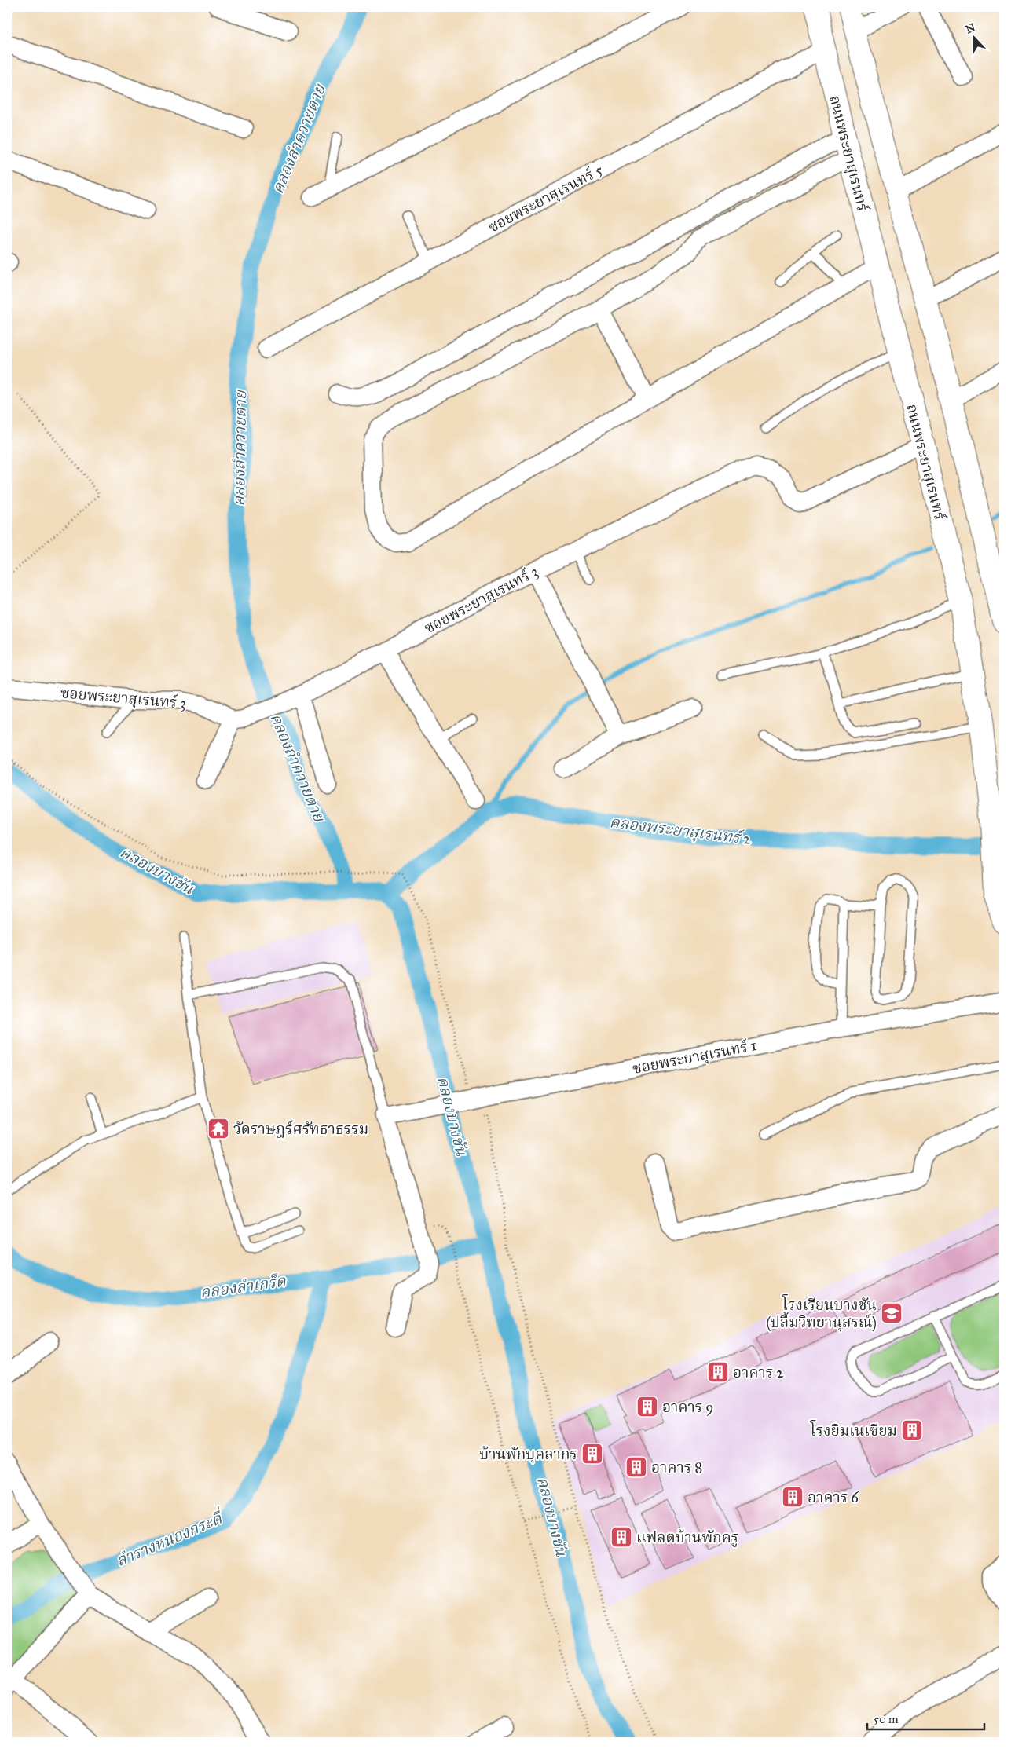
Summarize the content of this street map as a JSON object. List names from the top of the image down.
{
  "streets": {
    "street": [
      "ถนนพระยาสุเรนทร์",
      "ซอยพระยาสุเรนทร์ 5",
      "ซอยพระยาสุเรนทร์ 3",
      "ซอยพระยาสุเรนทร์ 1"
    ]
  },
  "crossings": [
    ["ถนนพระยาสุเรนทร์", "ซอยพระยาสุเรนทร์ 5"],
    ["ถนนพระยาสุเรนทร์", "ซอยพระยาสุเรนทร์ 3"]
  ],
  "water": [
    "คลองลำควายตาย",
    "คลองพระยาสุเรนทร์ 2",
    "คลองบางชัน",
    "คลองลำเกร็ด",
    "ลำรางหนองกระดี่"
  ],
  "places": {
    "temple": ["วัดราษฎร์ศรัทธาธรรม"],
    "school or university": ["โรงเรียนบางชัน (ปลื้มวิทยานุสรณ์)"],
    "building": [
      "อาคาร 2",
      "อาคาร 9",
      "โรงยิมเนเซียม",
      "บ้านพักบุคลากร",
      "อาคาร 8",
      "อาคาร 6",
      "แฟลตบ้านพักครู"
    ]
  },
  "scale_bar": "50 m",
  "north": "top"
}
